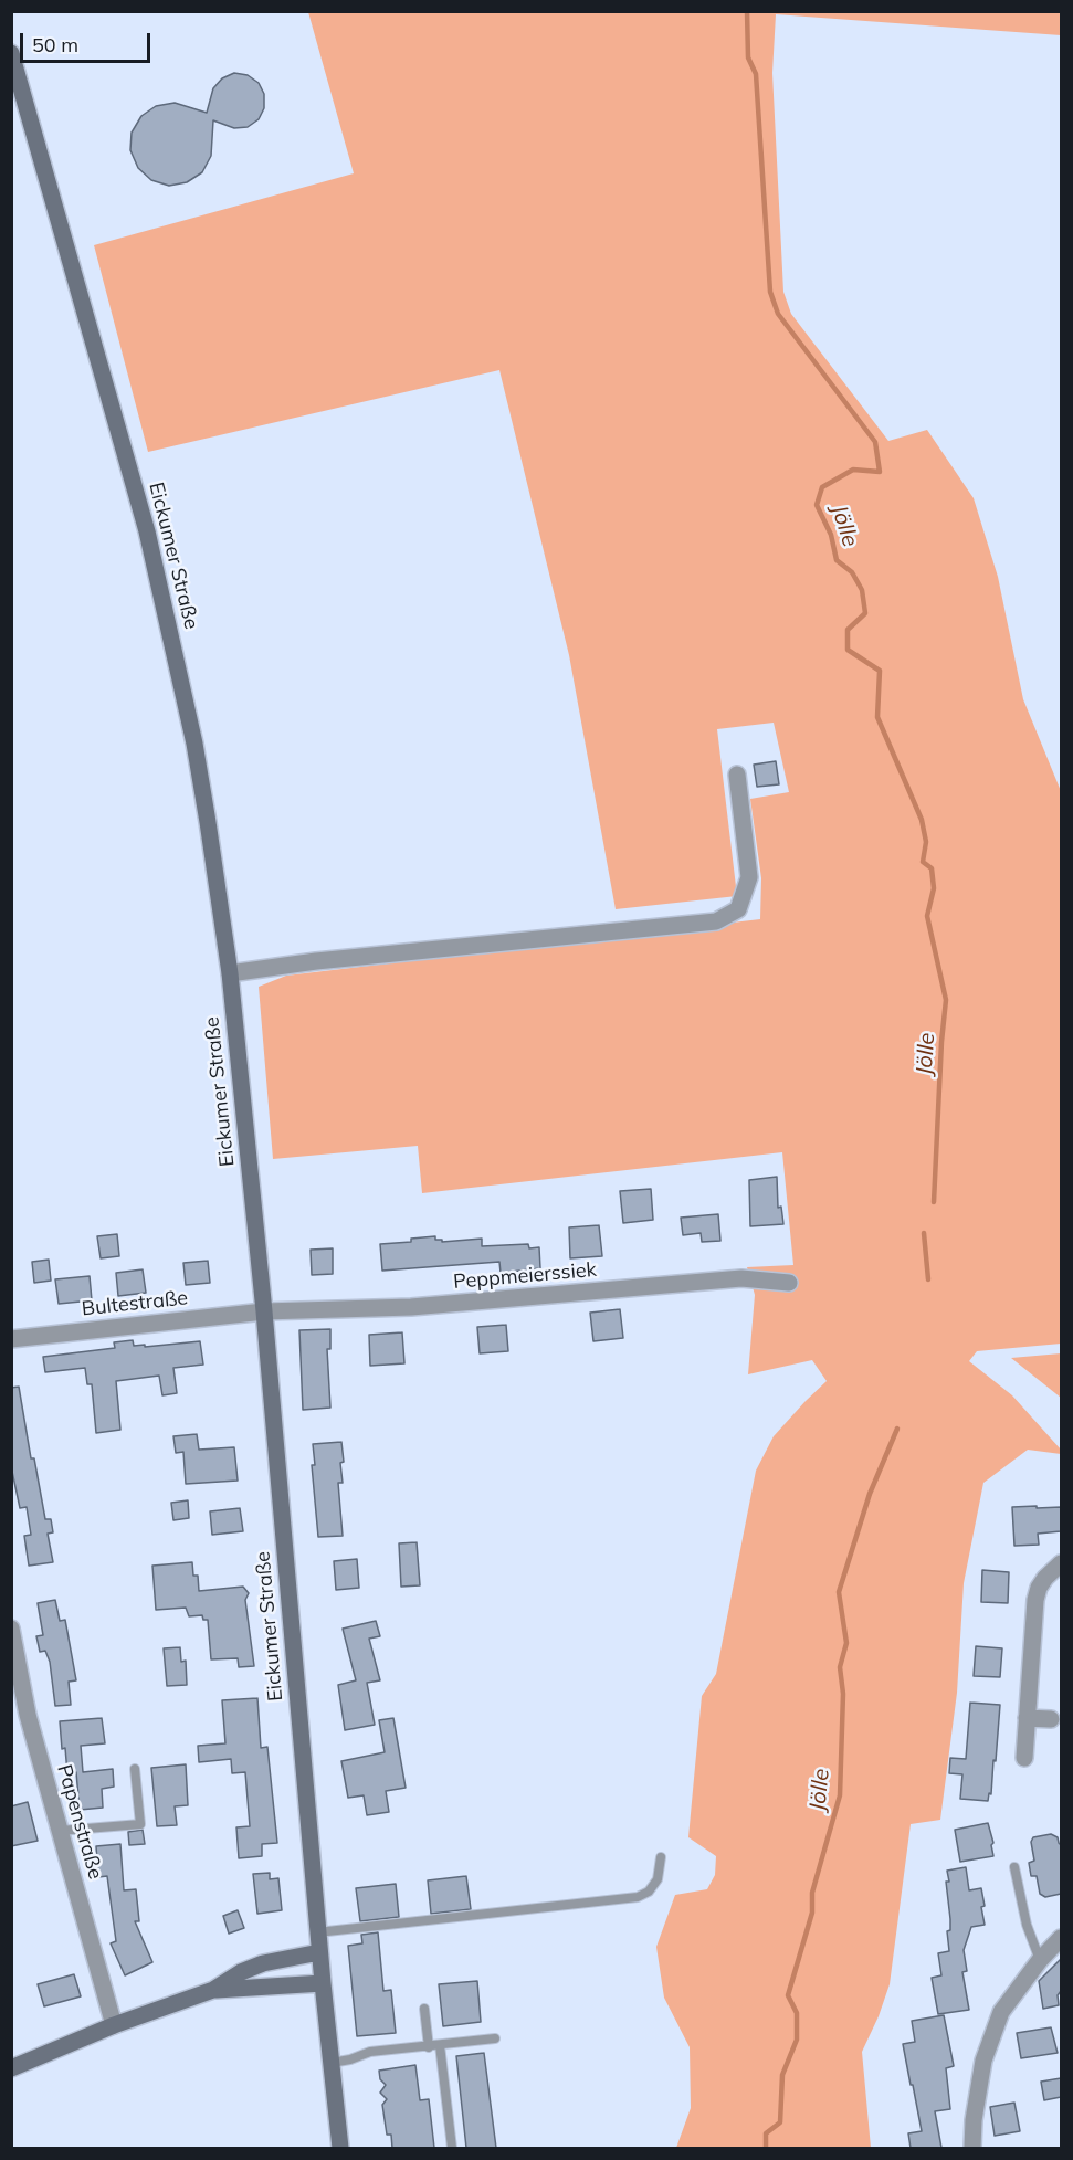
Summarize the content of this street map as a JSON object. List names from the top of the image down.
{
  "streets": {
    "main road": ["Eickumer Straße"],
    "street": ["Peppmeierssiek", "Bultestraße", "Papenstraße"]
  },
  "crossings": [
    ["Eickumer Straße", "Peppmeierssiek"],
    ["Eickumer Straße", "Bultestraße"],
    ["Peppmeierssiek", "Bultestraße"]
  ],
  "water": ["Jölle"],
  "scale_bar": "50 m"
}
